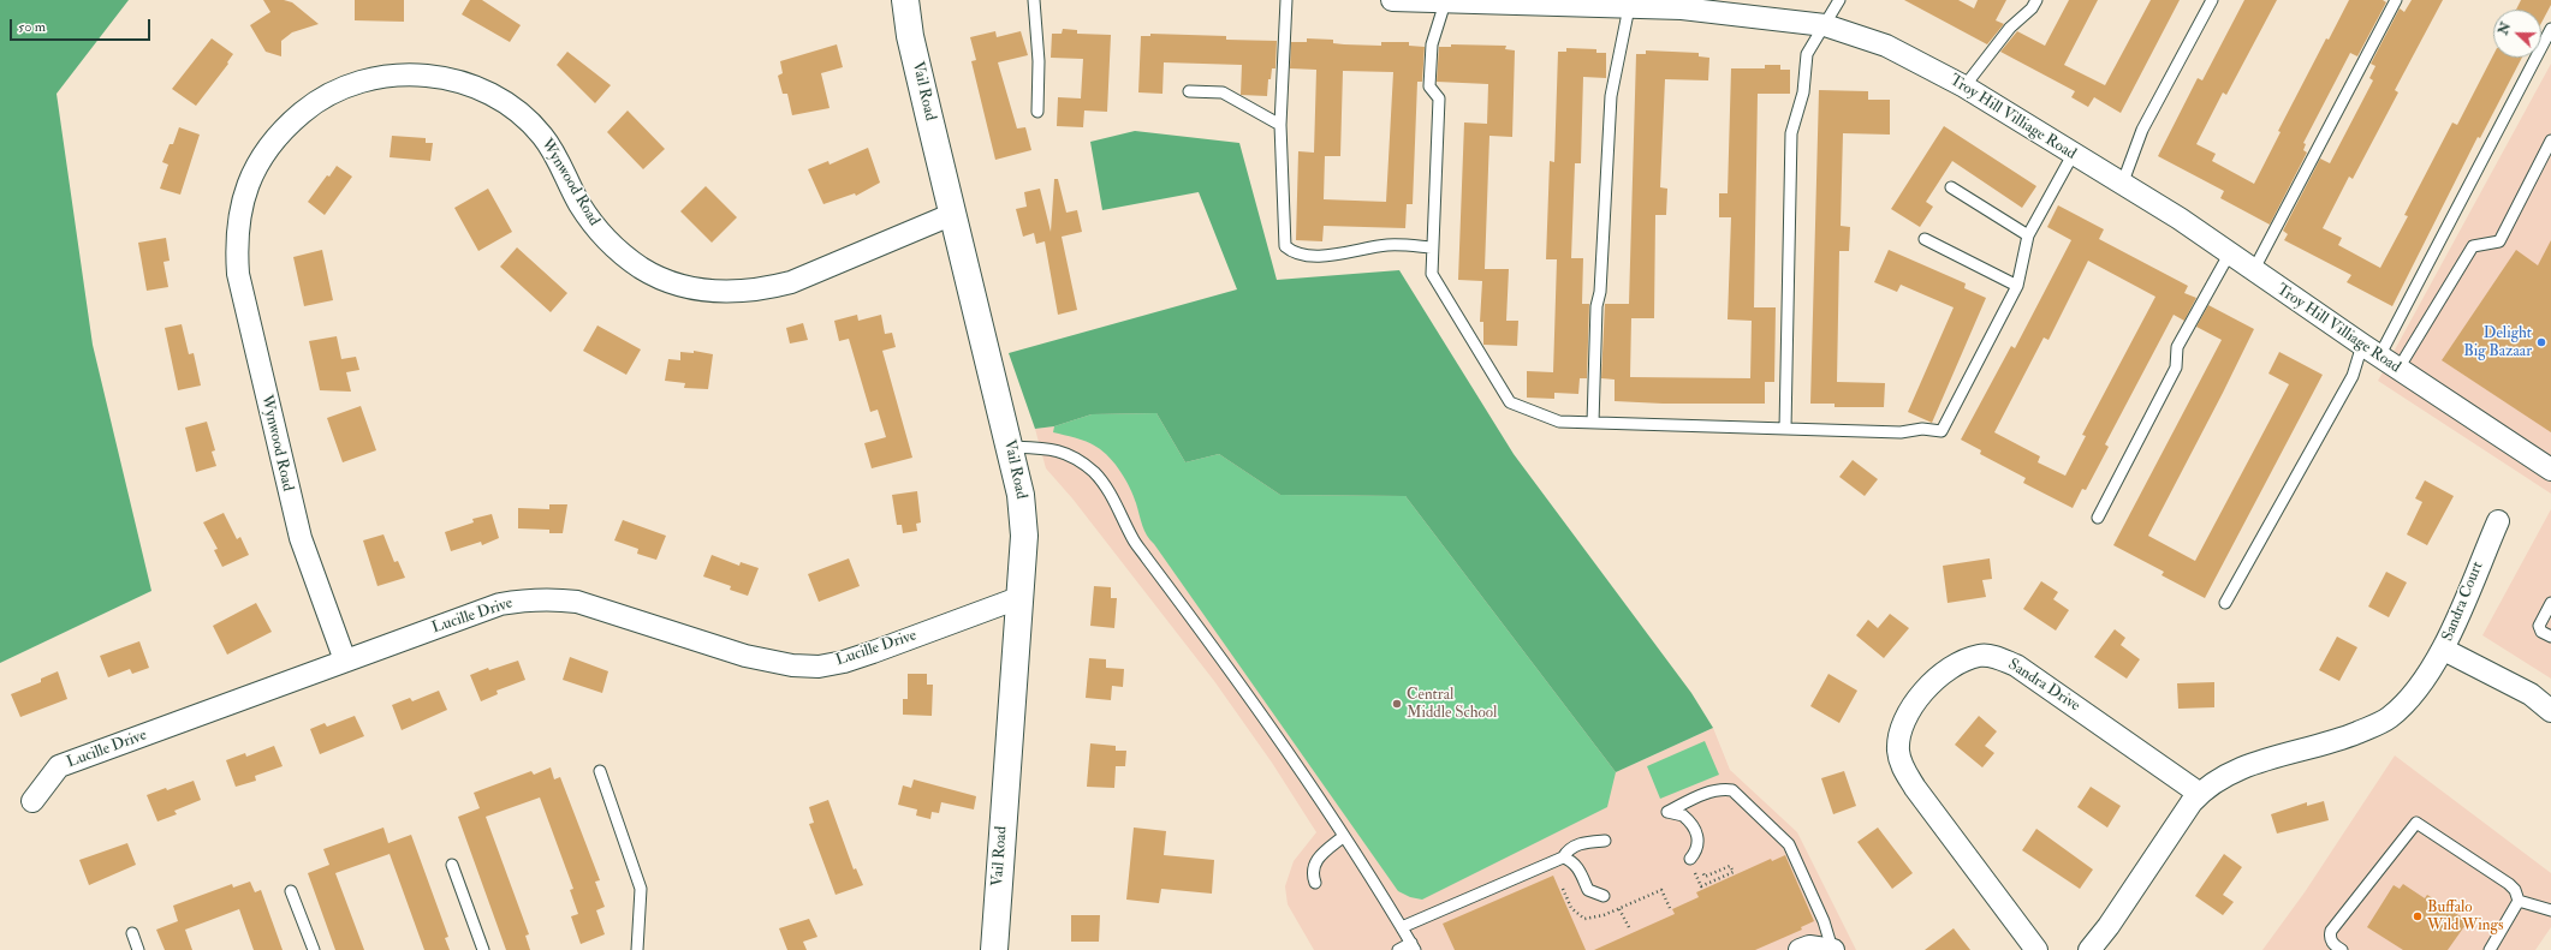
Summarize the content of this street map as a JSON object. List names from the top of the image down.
{
  "streets": {
    "street": [
      "Vail Road",
      "Troy Hill Villiage Road",
      "Wynwood Road",
      "Sandra Court",
      "Lucille Drive",
      "Sandra Drive"
    ]
  },
  "crossings": [
    ["Vail Road", "Wynwood Road"],
    ["Vail Road", "Lucille Drive"],
    ["Wynwood Road", "Lucille Drive"]
  ],
  "places": ["Delight Big Bazaar", "Central Middle School", "Buffalo Wild Wings"],
  "scale_bar": "50 m",
  "north": "left"
}
